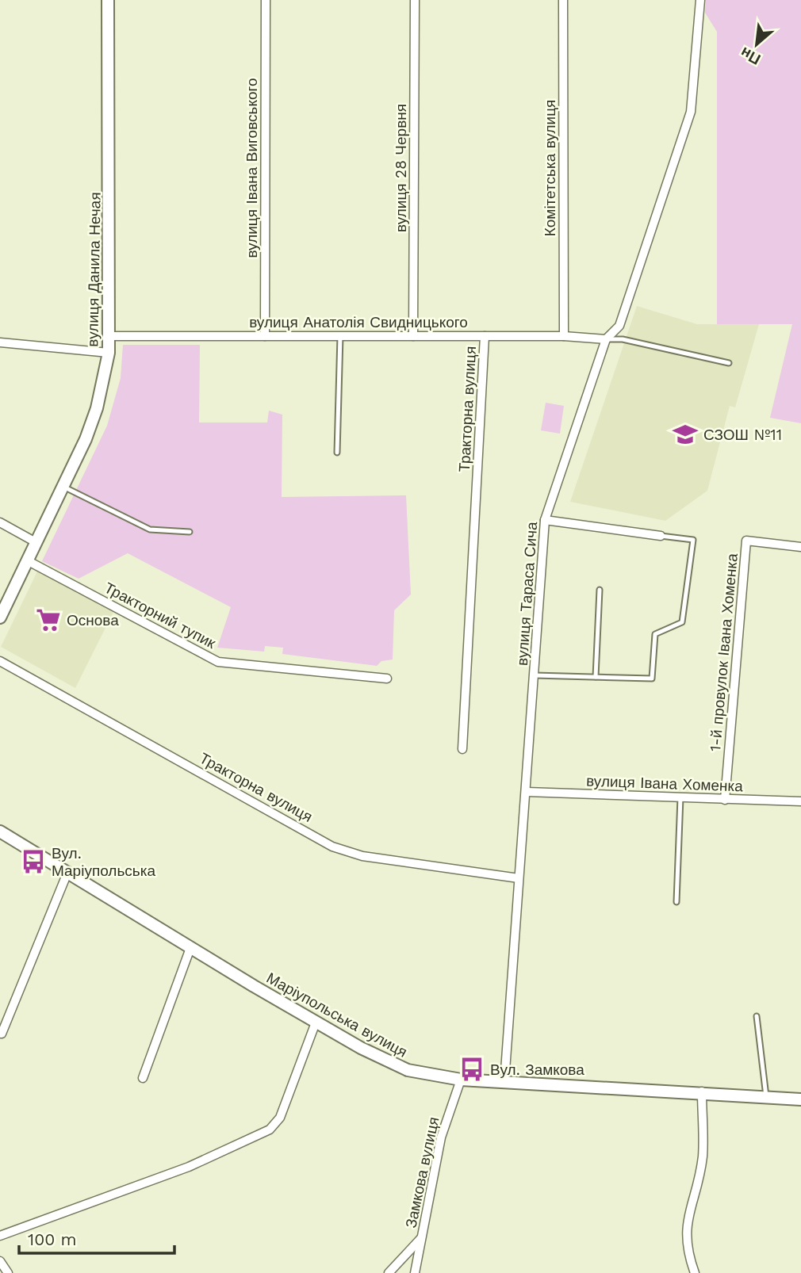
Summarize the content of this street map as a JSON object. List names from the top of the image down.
{
  "streets": {
    "main road": ["вулиця Данила Нечая", "Маріупольська вулиця"],
    "street": [
      "вулиця Івана Виговського",
      "вулиця 28 Червня",
      "Комітетська вулиця",
      "вулиця Анатолія Свидницького",
      "Тракторна вулиця",
      "вулиця Тараса Сича",
      "Тракторний тупик",
      "1-й провулок Івана Хоменка",
      "вулиця Івана Хоменка",
      "Замкова вулиця"
    ]
  },
  "crossings": [
    ["вулиця Івана Виговського", "вулиця Анатолія Свидницького"],
    ["вулиця 28 Червня", "вулиця Анатолія Свидницького"],
    ["Комітетська вулиця", "вулиця Анатолія Свидницького"],
    ["вулиця Данила Нечая", "вулиця Анатолія Свидницького"],
    ["вулиця Данила Нечая", "Тракторний тупик"],
    ["вулиця Анатолія Свидницького", "Тракторна вулиця"],
    ["вулиця Анатолія Свидницького", "вулиця Тараса Сича"],
    ["Тракторна вулиця", "вулиця Тараса Сича"],
    ["вулиця Тараса Сича", "вулиця Івана Хоменка"],
    ["вулиця Тараса Сича", "Маріупольська вулиця"],
    ["1-й провулок Івана Хоменка", "вулиця Івана Хоменка"],
    ["Маріупольська вулиця", "Замкова вулиця"]
  ],
  "places": {
    "school or university": ["СЗОШ №11"],
    "supermarket": ["Основа"],
    "bus stop": ["Вул. Маріупольська", "Вул. Замкова"]
  },
  "scale_bar": "100 m",
  "north": "bottom left"
}
